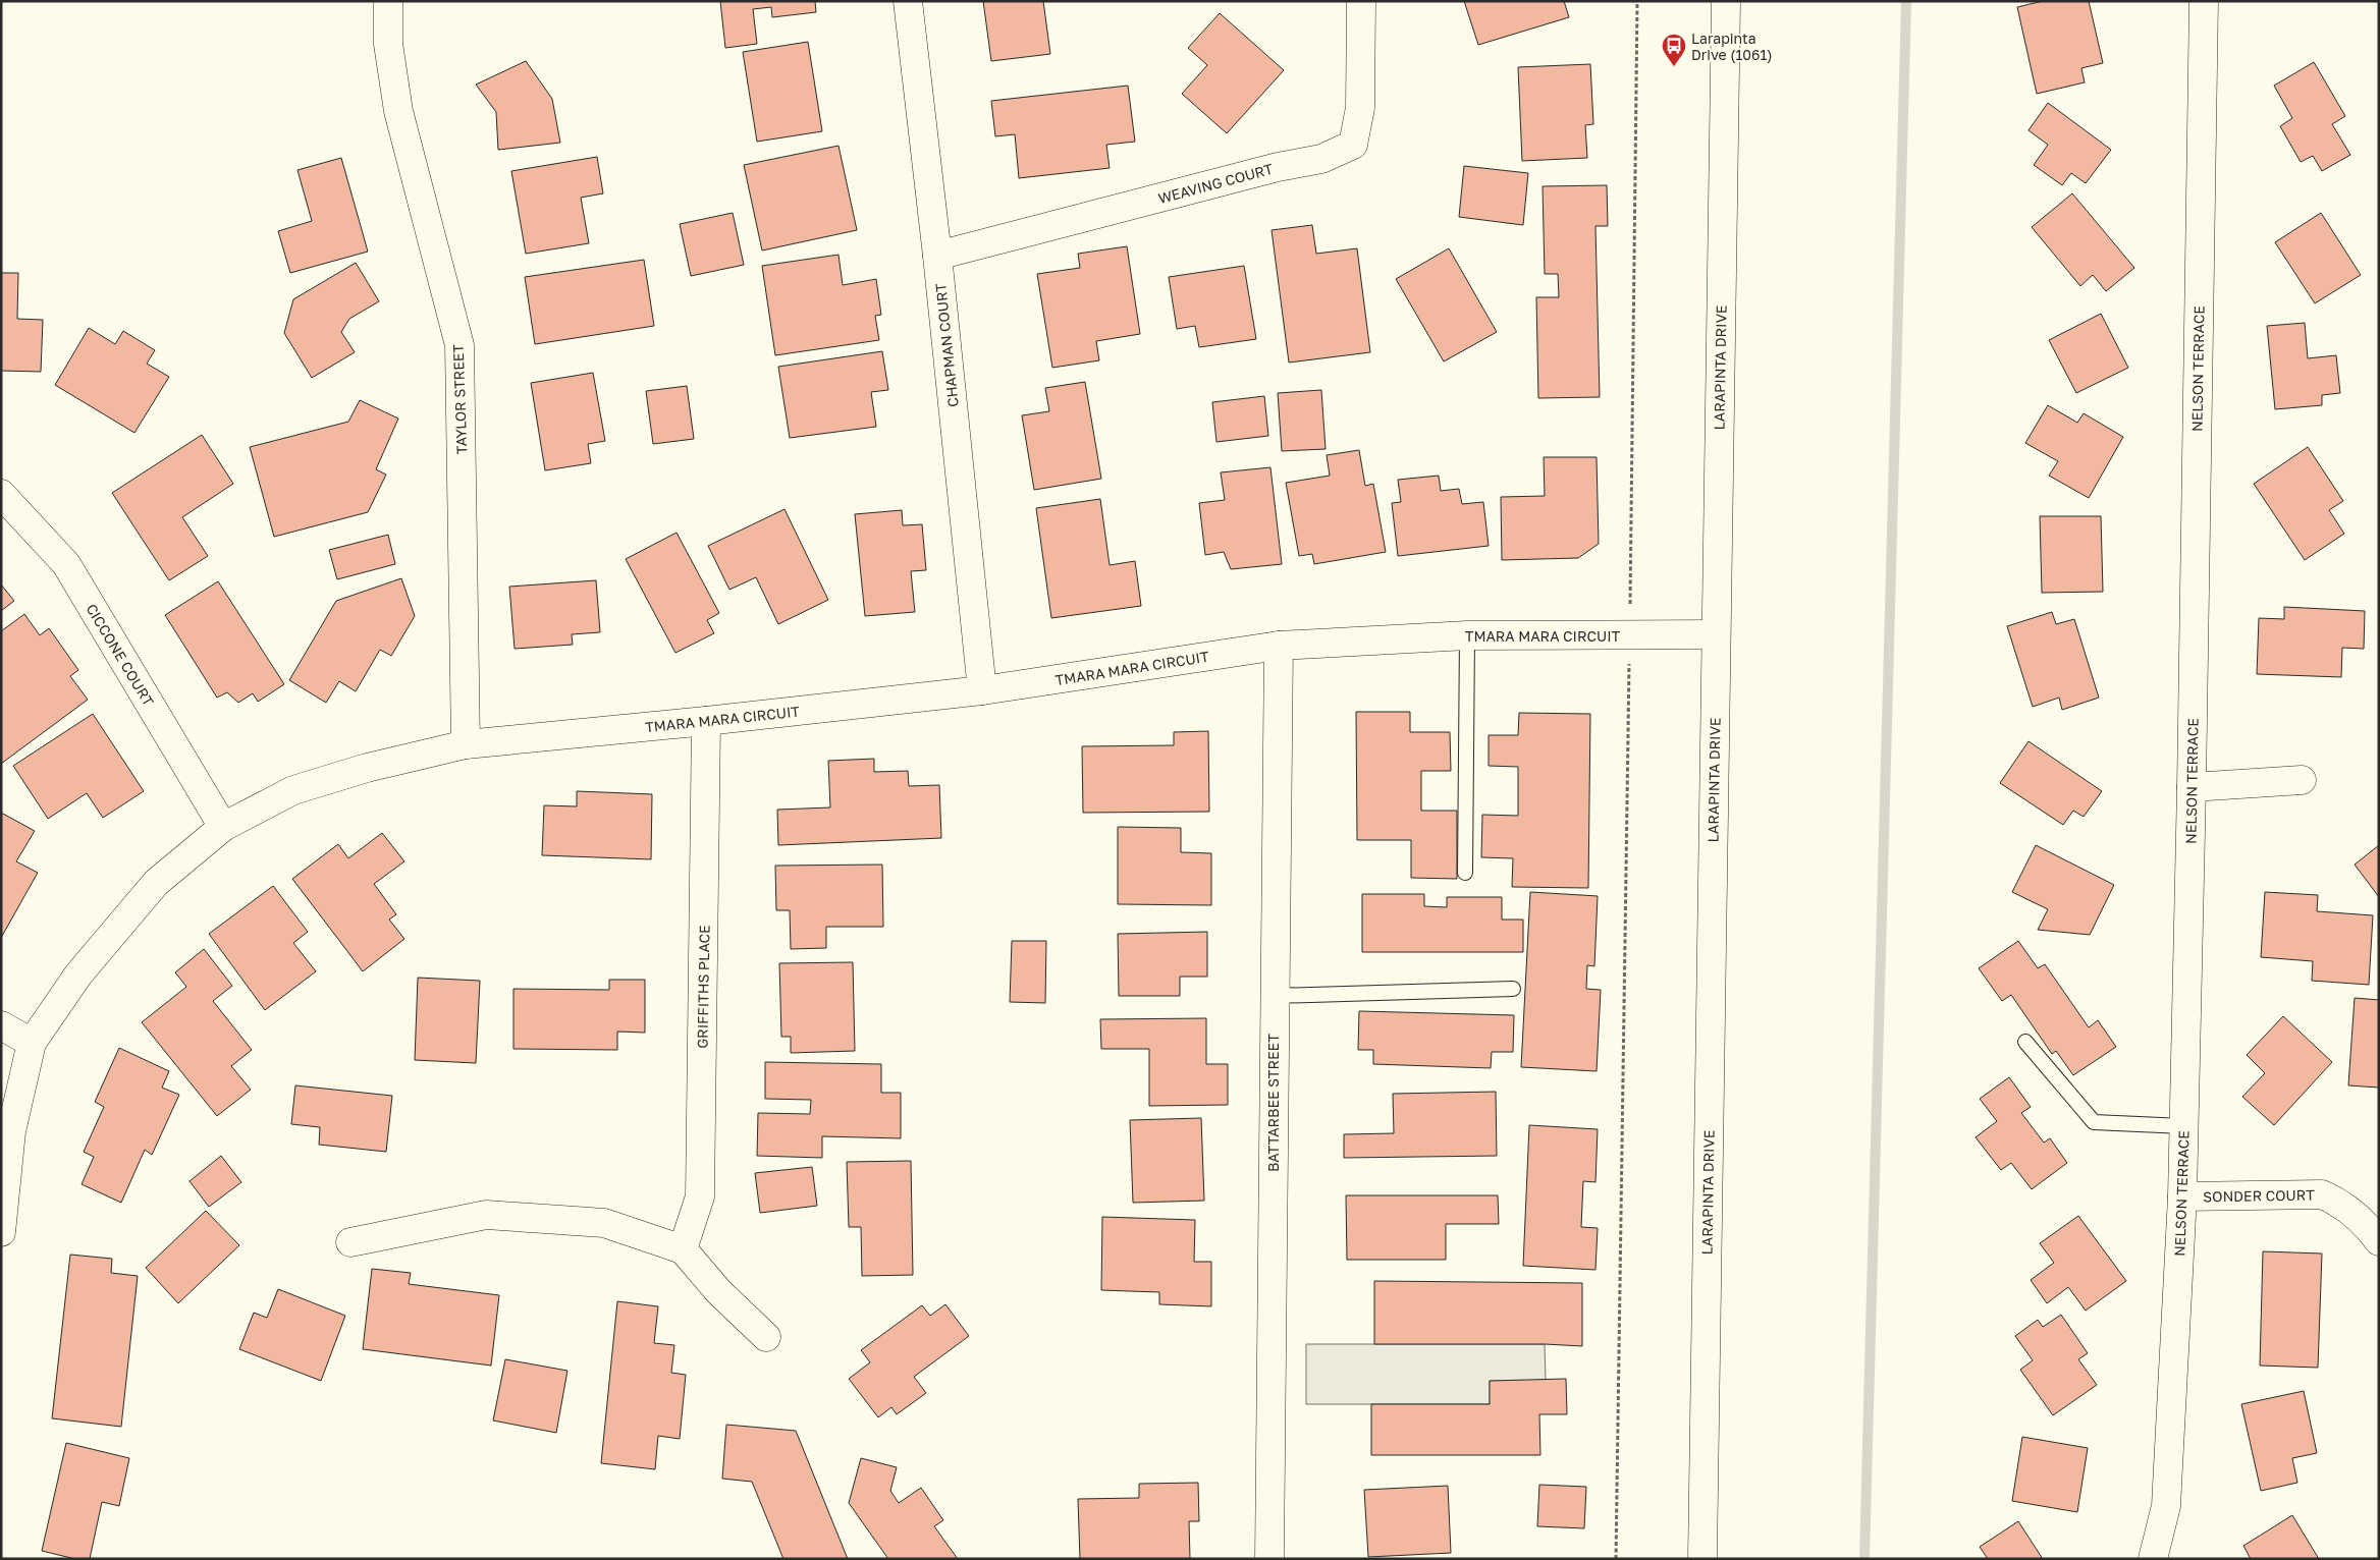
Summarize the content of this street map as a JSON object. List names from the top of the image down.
{
  "streets": {
    "street": [
      "WEAVING COURT",
      "CHAPMAN COURT",
      "LARAPINTA DRIVE",
      "NELSON TERRACE",
      "TAYLOR STREET",
      "TMARA MARA CIRCUIT",
      "CICCONE COURT",
      "GRIFFITHS PLACE",
      "BATTARBEE STREET",
      "SONDER COURT"
    ]
  },
  "crossings": [
    ["WEAVING COURT", "CHAPMAN COURT"],
    ["CHAPMAN COURT", "TMARA MARA CIRCUIT"],
    ["LARAPINTA DRIVE", "TMARA MARA CIRCUIT"],
    ["NELSON TERRACE", "SONDER COURT"],
    ["TAYLOR STREET", "TMARA MARA CIRCUIT"],
    ["TMARA MARA CIRCUIT", "CICCONE COURT"],
    ["TMARA MARA CIRCUIT", "GRIFFITHS PLACE"],
    ["TMARA MARA CIRCUIT", "BATTARBEE STREET"]
  ],
  "places": {
    "bus stop": ["Larapinta Drive (1061)"]
  }
}
